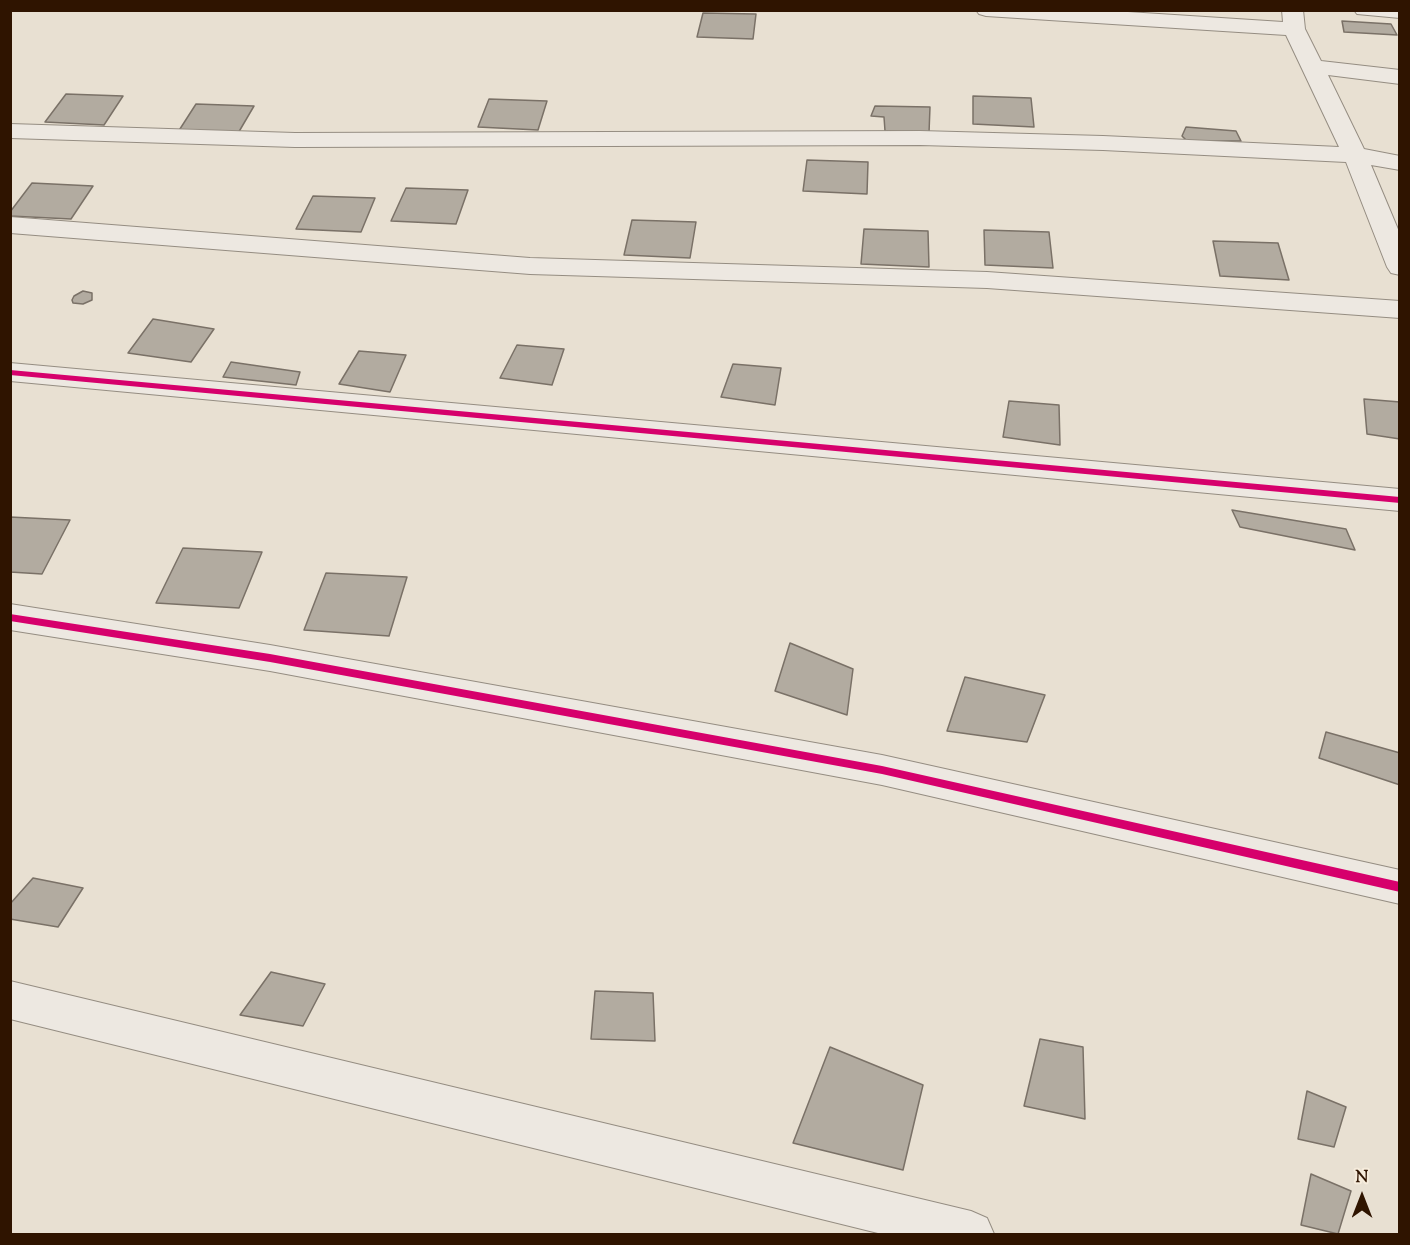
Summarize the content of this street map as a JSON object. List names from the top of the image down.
{
  "north": "top"
}
